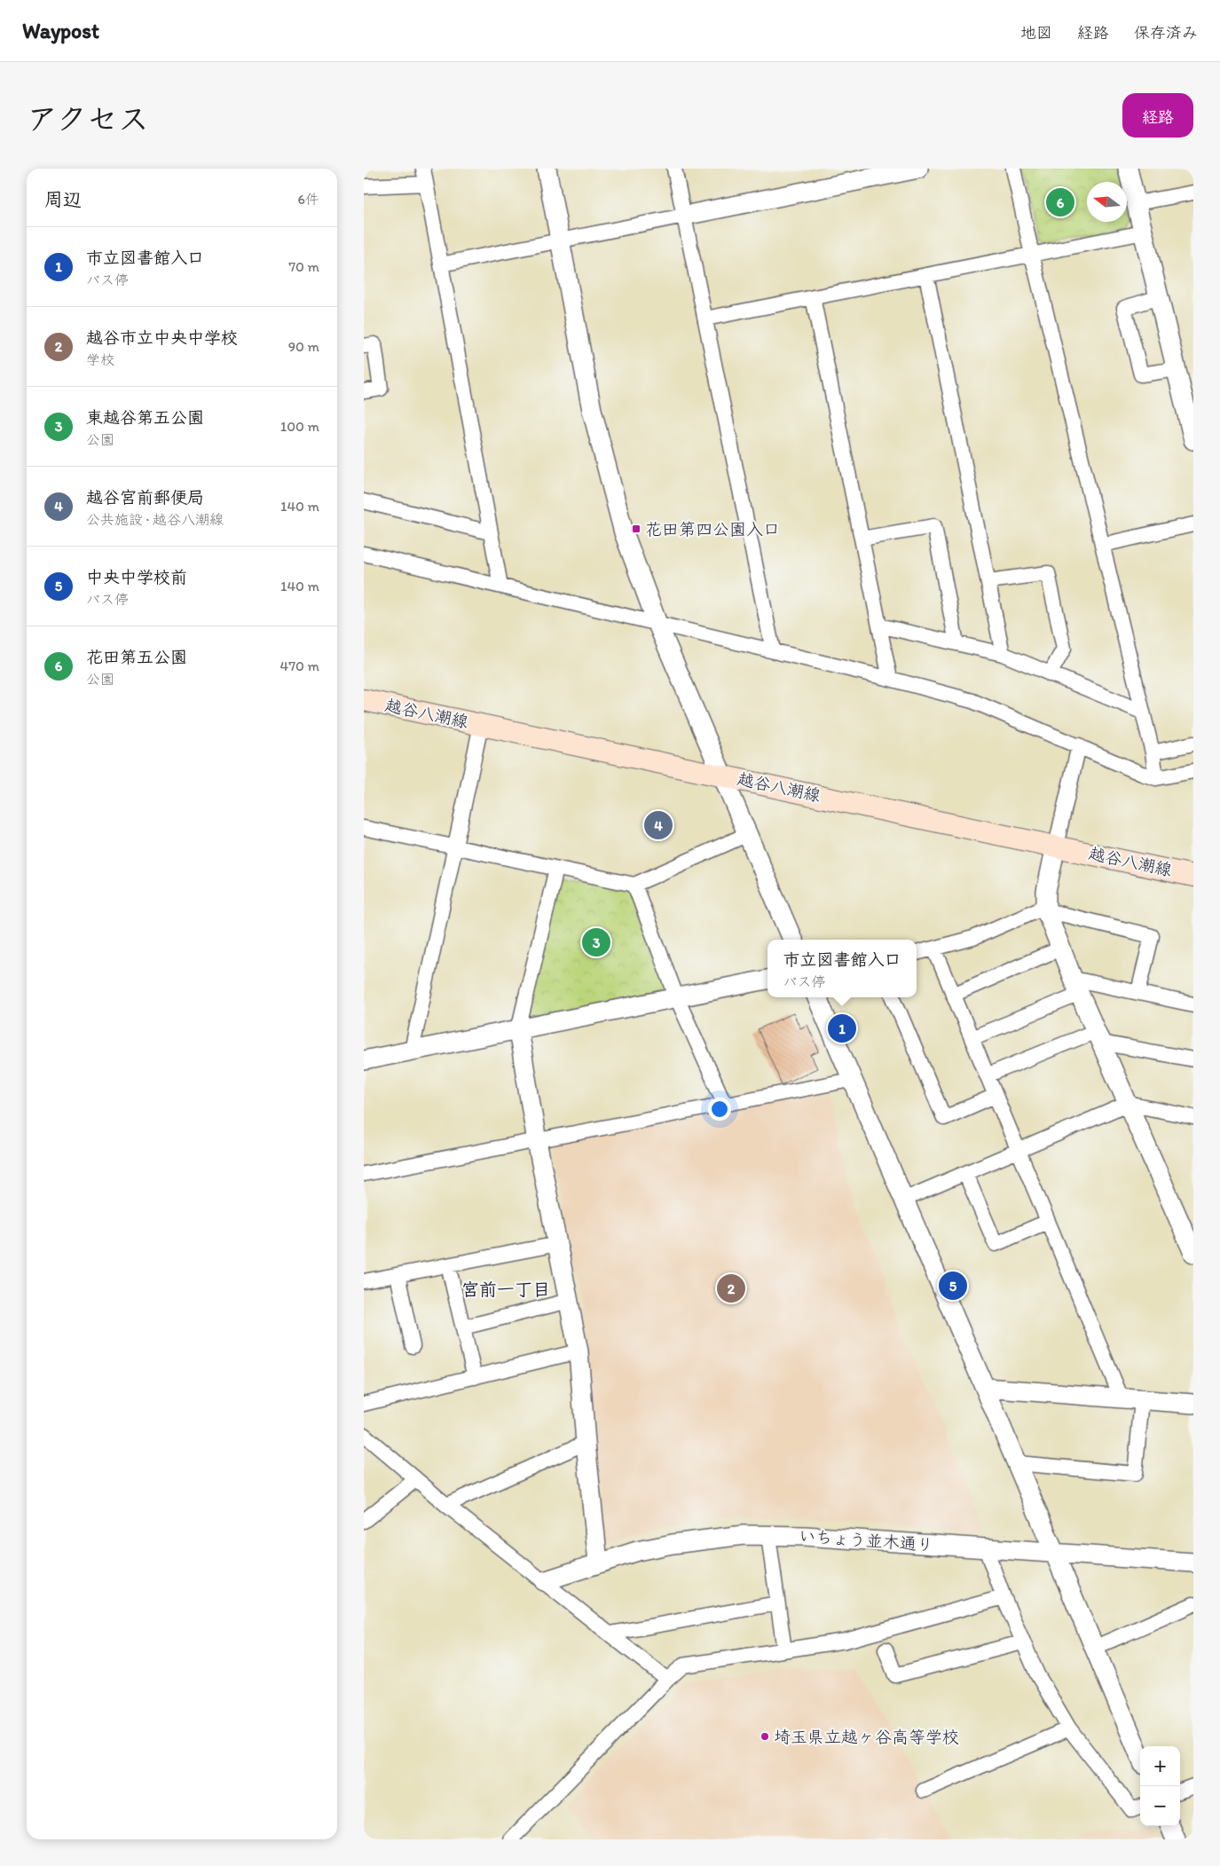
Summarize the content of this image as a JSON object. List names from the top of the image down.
{
  "streets": {
    "main road": ["越谷八潮線"],
    "street": ["いちょう並木通り"]
  },
  "districts": ["宮前一丁目"],
  "places": {
    "transit": ["花田第四公園入口"],
    "other": ["埼玉県立越ヶ谷高等学校"]
  },
  "north": "left",
  "page": {
    "header": "Waypost",
    "nav": ["地図", "経路", "保存済み"],
    "title": "アクセス",
    "buttons": "経路",
    "heading": ["周辺", "6件"],
    "pins": [
      "6",
      "4",
      "3",
      "1",
      "5",
      "2"
    ],
    "list": [
      {
        "mark": "1",
        "name": "市立図書館入口",
        "note": "バス停",
        "value": "70 m"
      },
      {
        "mark": "2",
        "name": "越谷市立中央中学校",
        "note": "学校",
        "value": "90 m"
      },
      {
        "mark": "3",
        "name": "東越谷第五公園",
        "note": "公園",
        "value": "100 m"
      },
      {
        "mark": "4",
        "name": "越谷宮前郵便局",
        "note": "公共施設 · 越谷八潮線",
        "value": "140 m"
      },
      {
        "mark": "5",
        "name": "中央中学校前",
        "note": "バス停",
        "value": "140 m"
      },
      {
        "mark": "6",
        "name": "花田第五公園",
        "note": "公園",
        "value": "470 m"
      }
    ],
    "popup": ["市立図書館入口", "バス停"],
    "map_buttons": ["+", "−"]
  }
}
